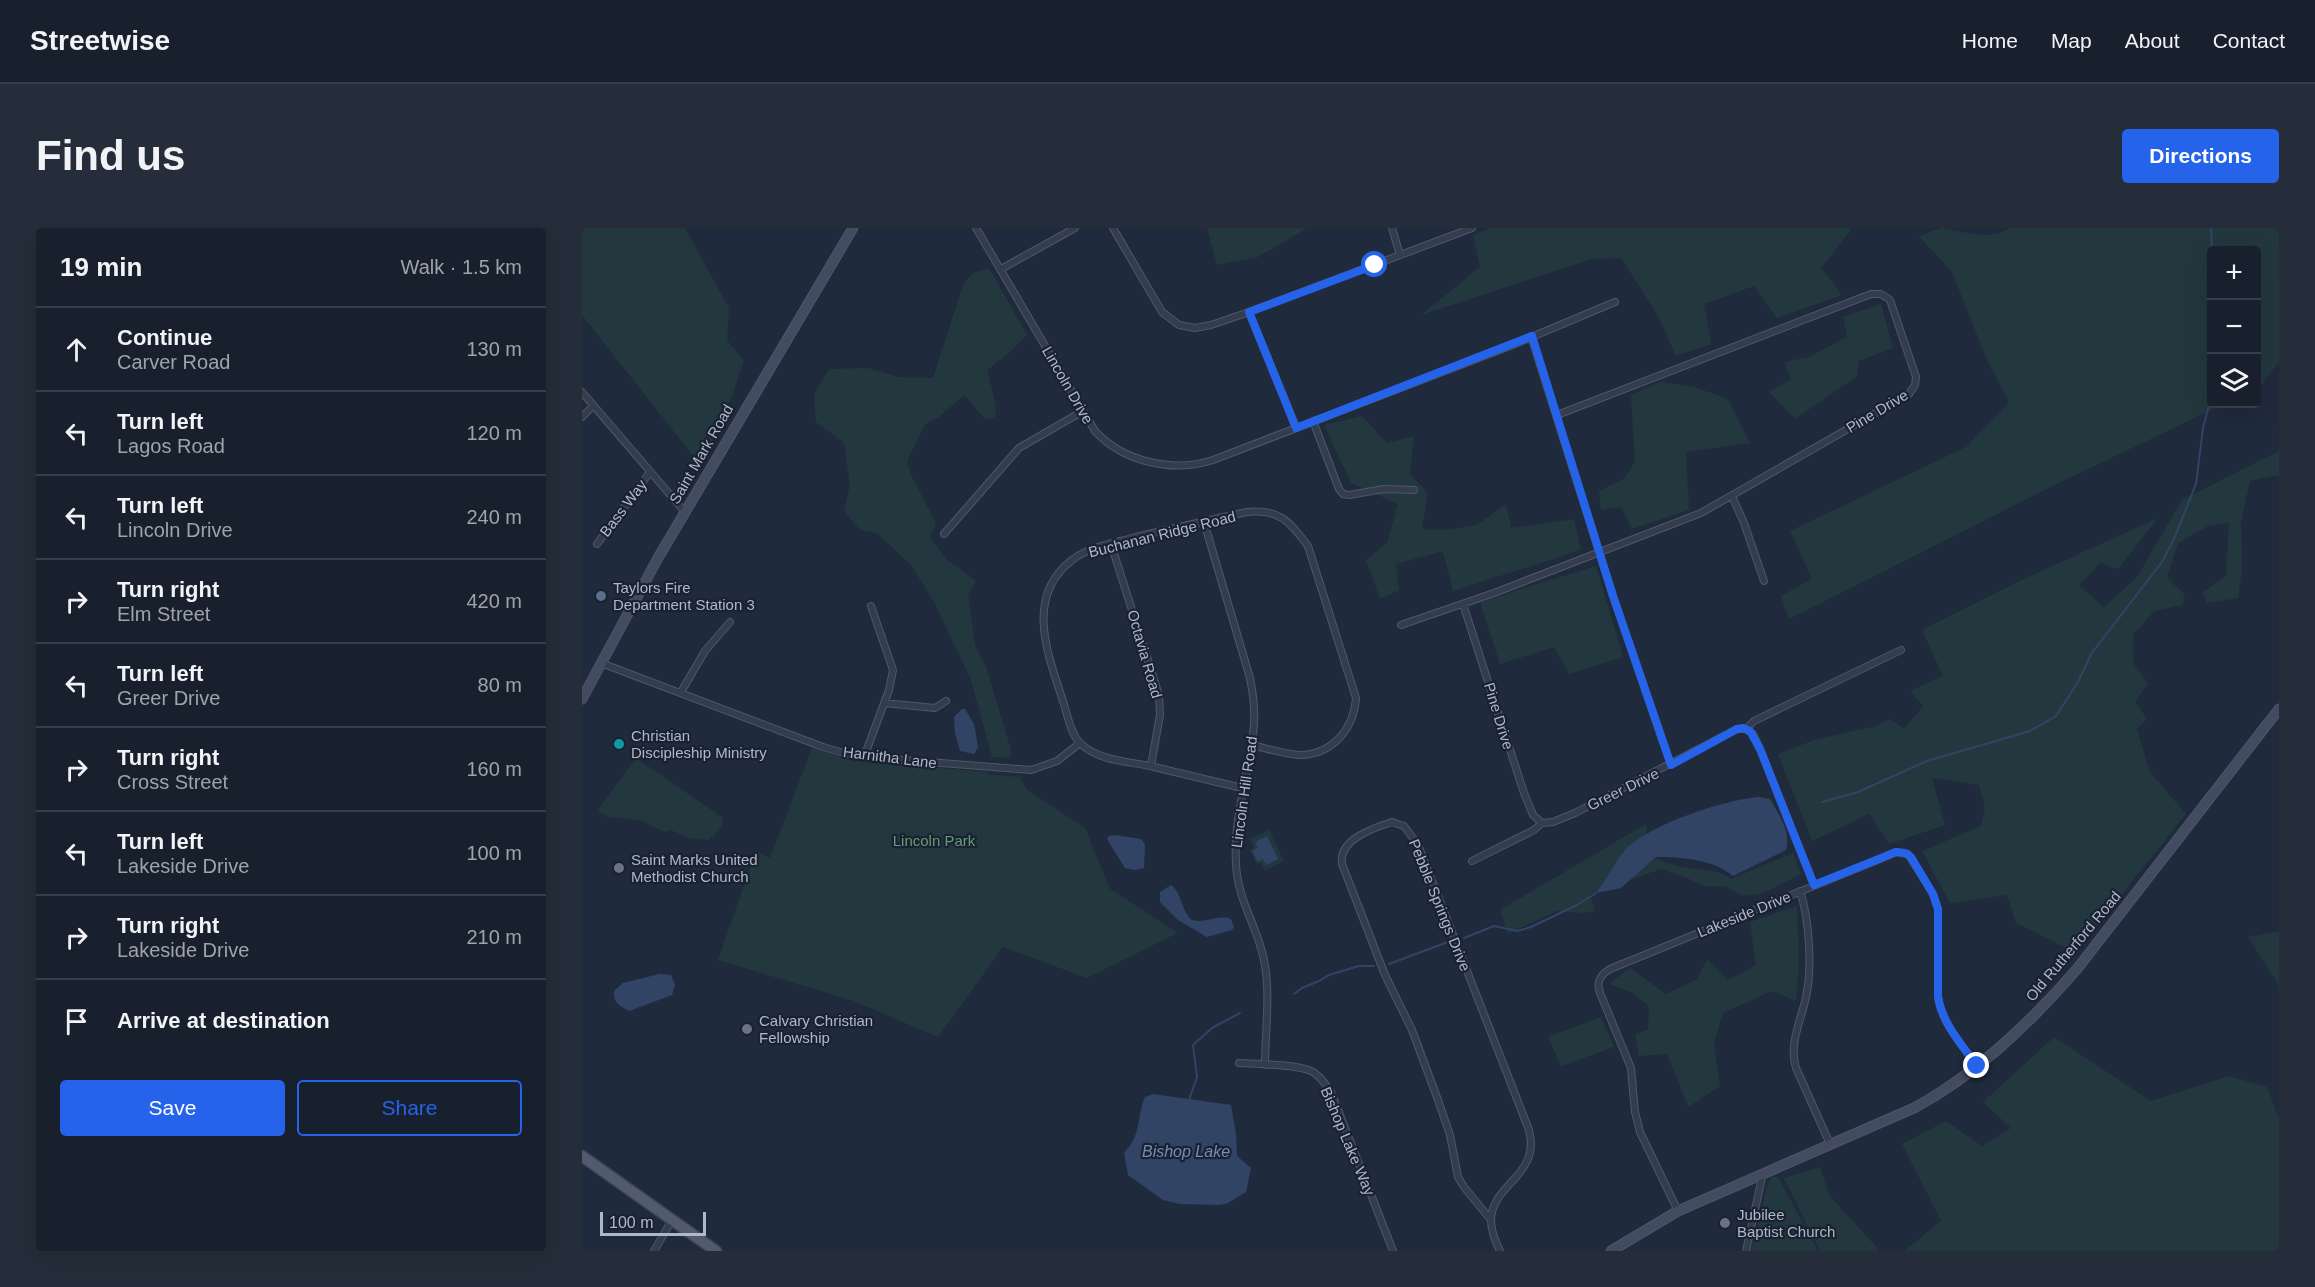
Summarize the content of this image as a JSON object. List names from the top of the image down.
{
  "streets": {
    "street": [
      "Lincoln Drive",
      "Pine Drive",
      "Saint Mark Road",
      "Bass Way",
      "Buchanan Ridge Road",
      "Octavia Road",
      "Harnitha Lane",
      "Greer Drive",
      "Lincoln Hill Road",
      "Pebble Springs Drive",
      "Lakeside Drive",
      "Old Rutherford Road",
      "Bishop Lake Way"
    ]
  },
  "crossings": [
    ["Pine Drive", "Greer Drive"],
    ["Saint Mark Road", "Harnitha Lane"],
    ["Buchanan Ridge Road", "Octavia Road"],
    ["Buchanan Ridge Road", "Harnitha Lane"],
    ["Buchanan Ridge Road", "Lincoln Hill Road"],
    ["Lincoln Hill Road", "Bishop Lake Way"],
    ["Lakeside Drive", "Old Rutherford Road"]
  ],
  "water": ["Bishop Lake"],
  "parks": ["Lincoln Park"],
  "places": [
    "Taylors Fire Department Station 3",
    "Christian Discipleship Ministry",
    "Saint Marks United Methodist Church",
    "Calvary Christian Fellowship",
    "Jubilee Baptist Church"
  ],
  "scale_bar": "100 m",
  "page": {
    "header": "Streetwise",
    "nav": [
      "Home",
      "Map",
      "About",
      "Contact"
    ],
    "buttons": [
      "Directions",
      ["Save", "Share"]
    ],
    "title": "Find us",
    "heading": ["19 min", "Walk · 1.5 km"],
    "map_buttons": ["+", "−"],
    "list": [
      ["Continue", "Carver Road", "130 m"],
      ["Turn left", "Lagos Road", "120 m"],
      ["Turn left", "Lincoln Drive", "240 m"],
      ["Turn right", "Elm Street", "420 m"],
      ["Turn left", "Greer Drive", "80 m"],
      ["Turn right", "Cross Street", "160 m"],
      ["Turn left", "Lakeside Drive", "100 m"],
      ["Turn right", "Lakeside Drive", "210 m"],
      "Arrive at destination"
    ],
    "scale": "100 m"
  }
}
